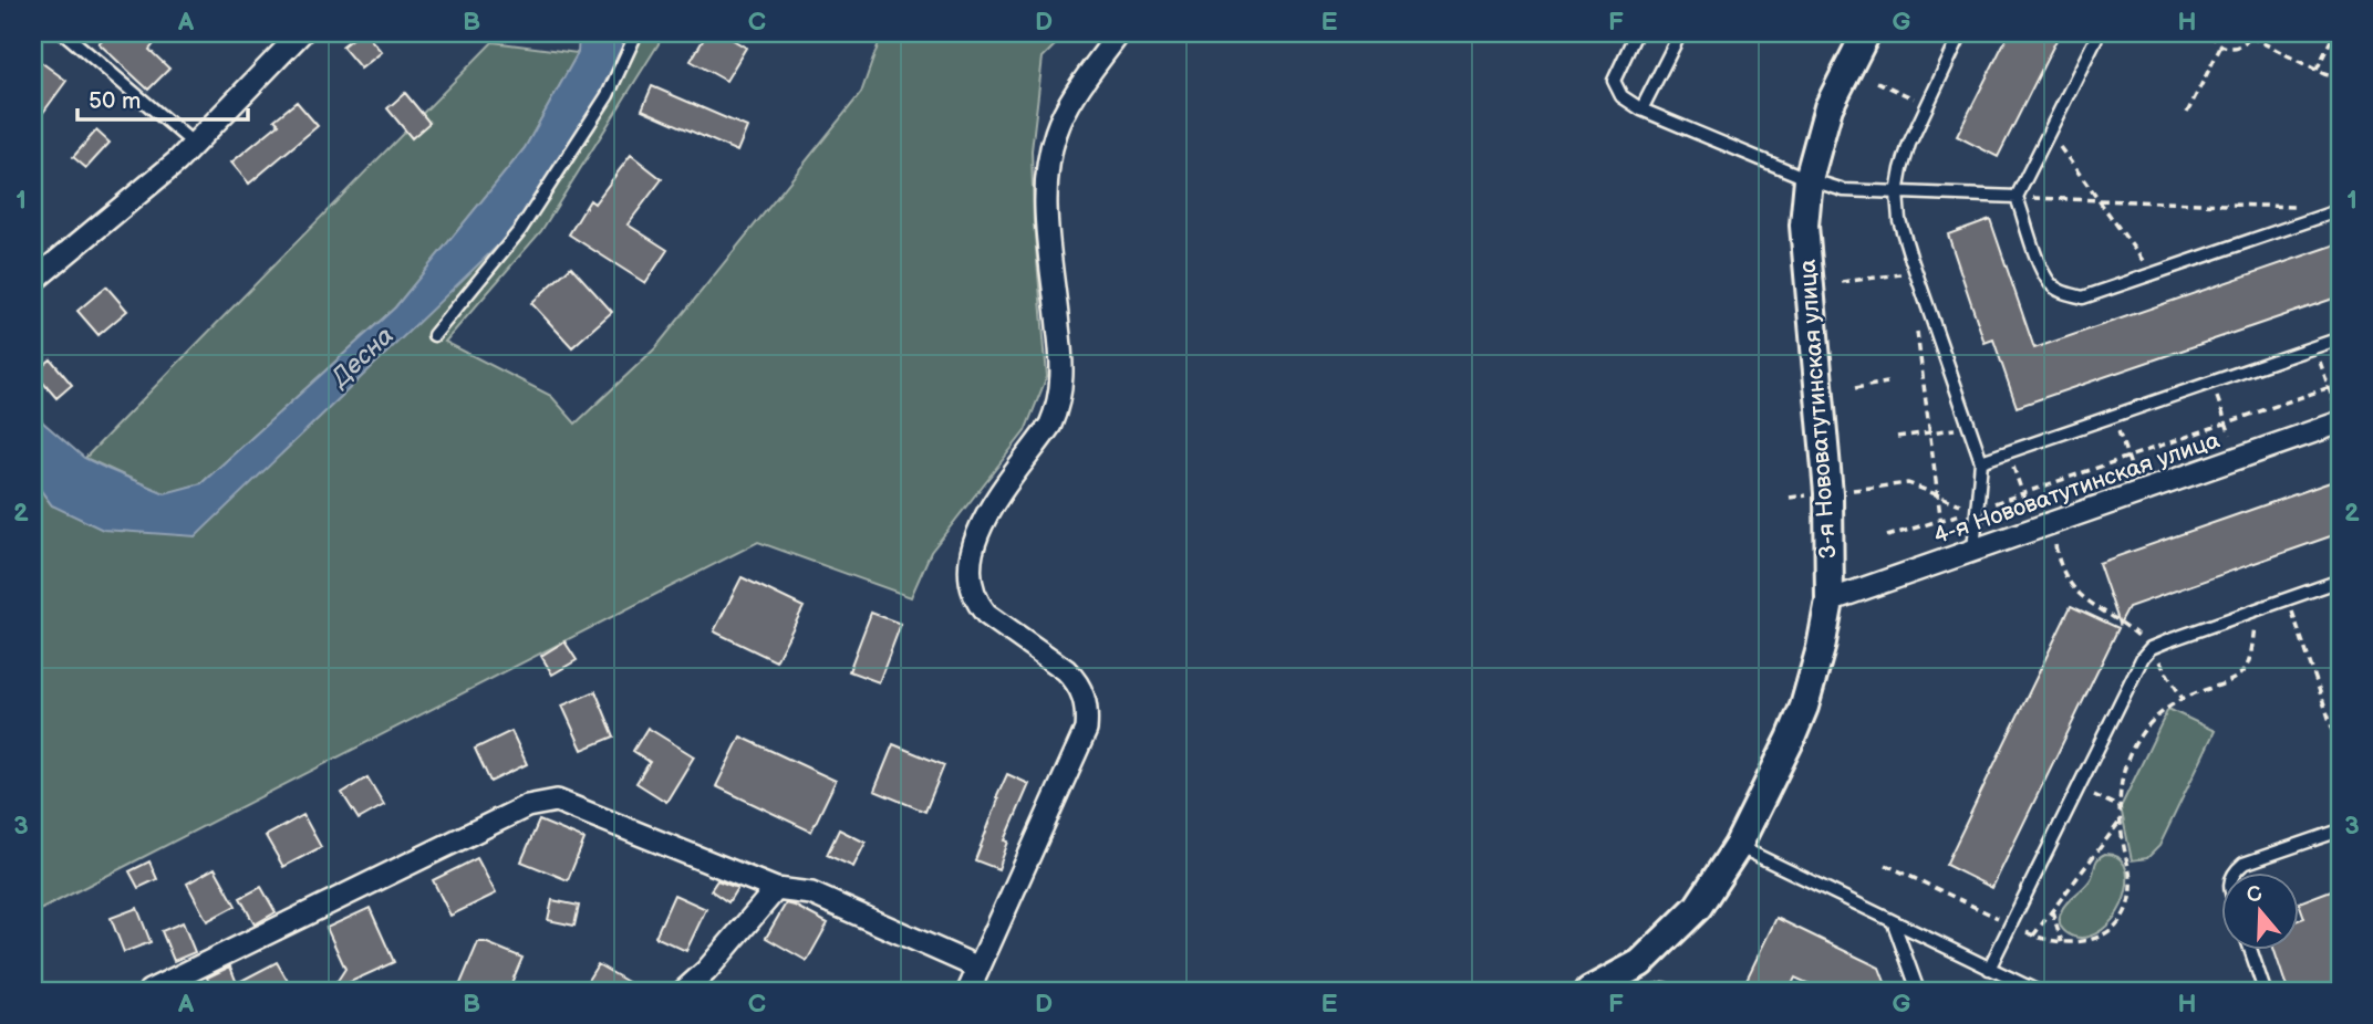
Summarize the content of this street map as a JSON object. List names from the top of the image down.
{
  "streets": {
    "street": ["3-я Нововатутинская улица", "4-я Нововатутинская улица"]
  },
  "crossings": [
    ["3-я Нововатутинская улица", "4-я Нововатутинская улица"]
  ],
  "water": ["Десна"],
  "scale_bar": "50 m",
  "north": "top",
  "grid": {
    "columns": [
      "A",
      "B",
      "C",
      "D",
      "E",
      "F",
      "G",
      "H"
    ],
    "rows": ["1", "2", "3"]
  }
}
